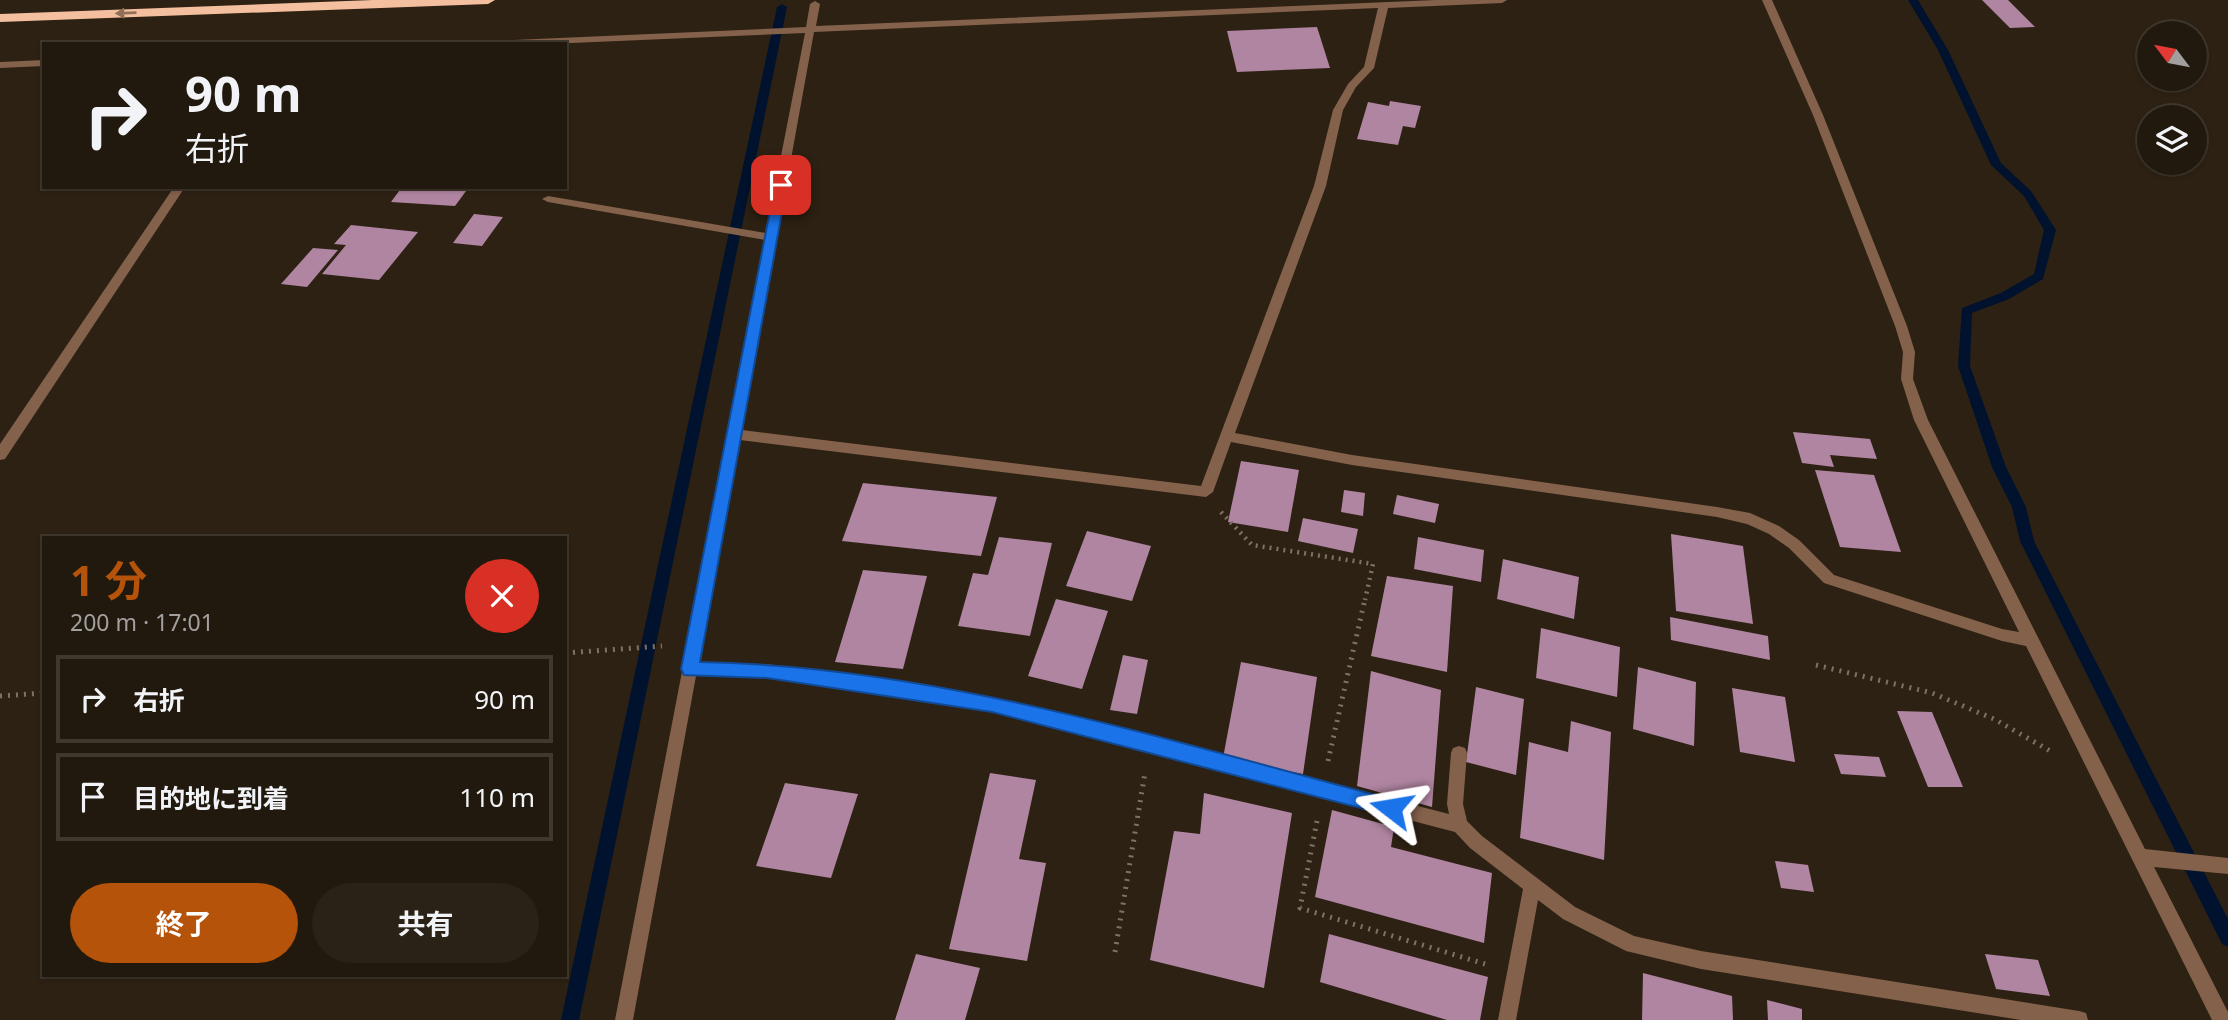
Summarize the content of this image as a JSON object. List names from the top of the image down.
{
  "north": "top left",
  "page": {
    "turn": ["90 m", "右折"],
    "heading": ["1 分", "200 m · 17:01"],
    "list": [
      {
        "name": "右折",
        "value": "90 m"
      },
      {
        "name": "目的地に到着",
        "value": "110 m"
      }
    ],
    "buttons": ["終了", "共有"]
  }
}
